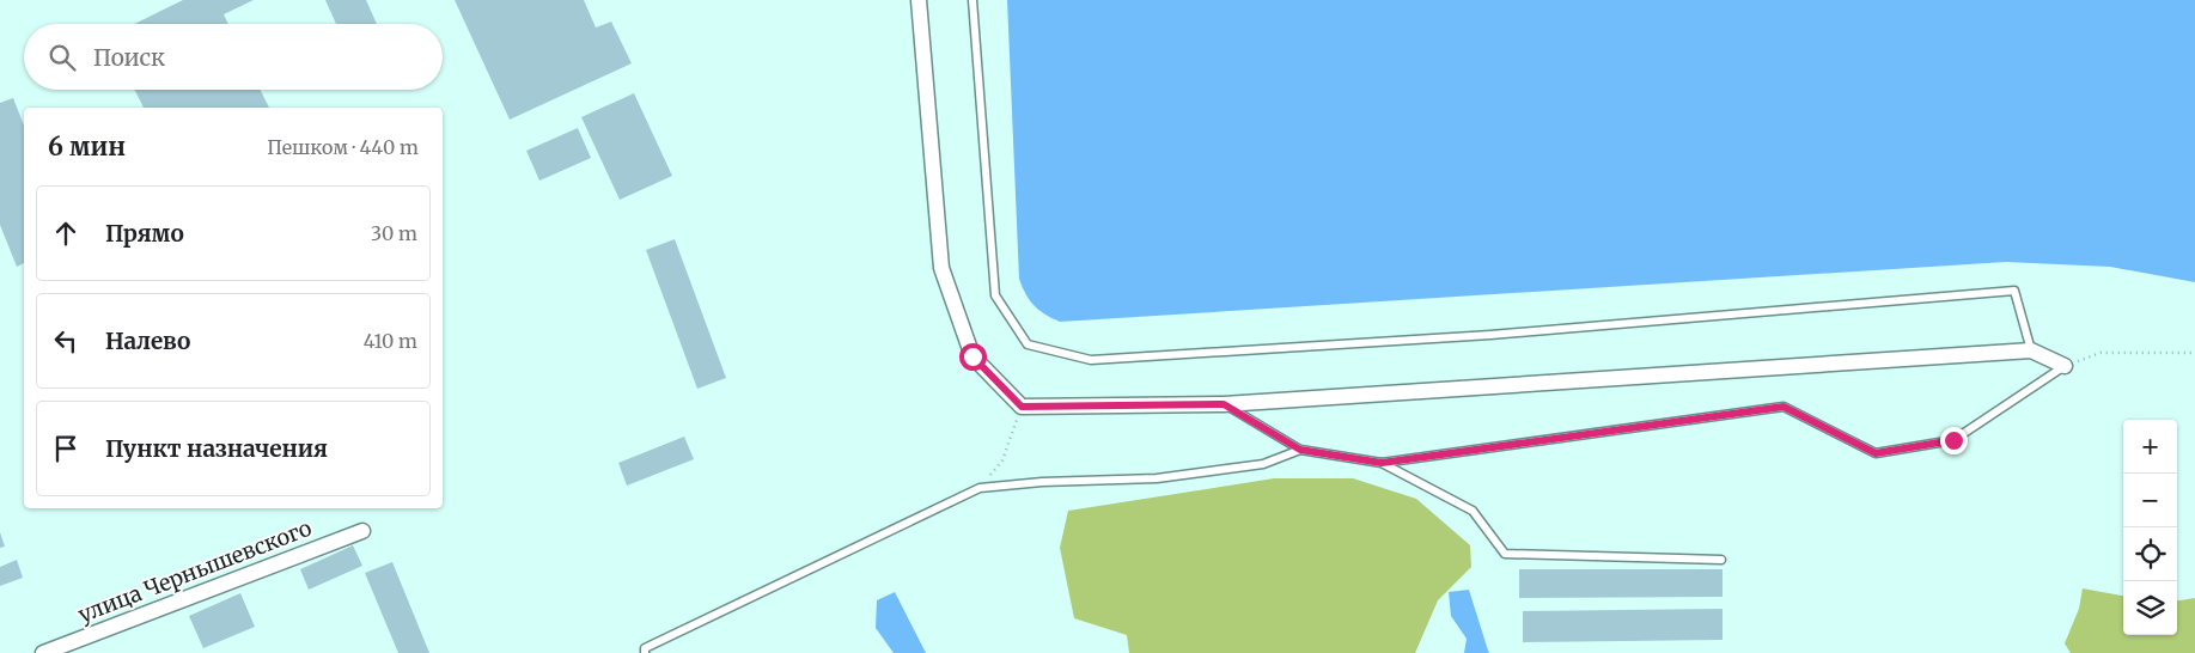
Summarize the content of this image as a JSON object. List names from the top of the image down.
{
  "streets": {
    "street": ["улица Чернышевского"]
  },
  "page": {
    "search": "Поиск",
    "heading": ["6 мин", "Пешком · 440 m"],
    "list": [
      ["Прямо", "30 m"],
      ["Налево", "410 m"],
      "Пункт назначения"
    ],
    "map_buttons": ["+", "−"]
  }
}
